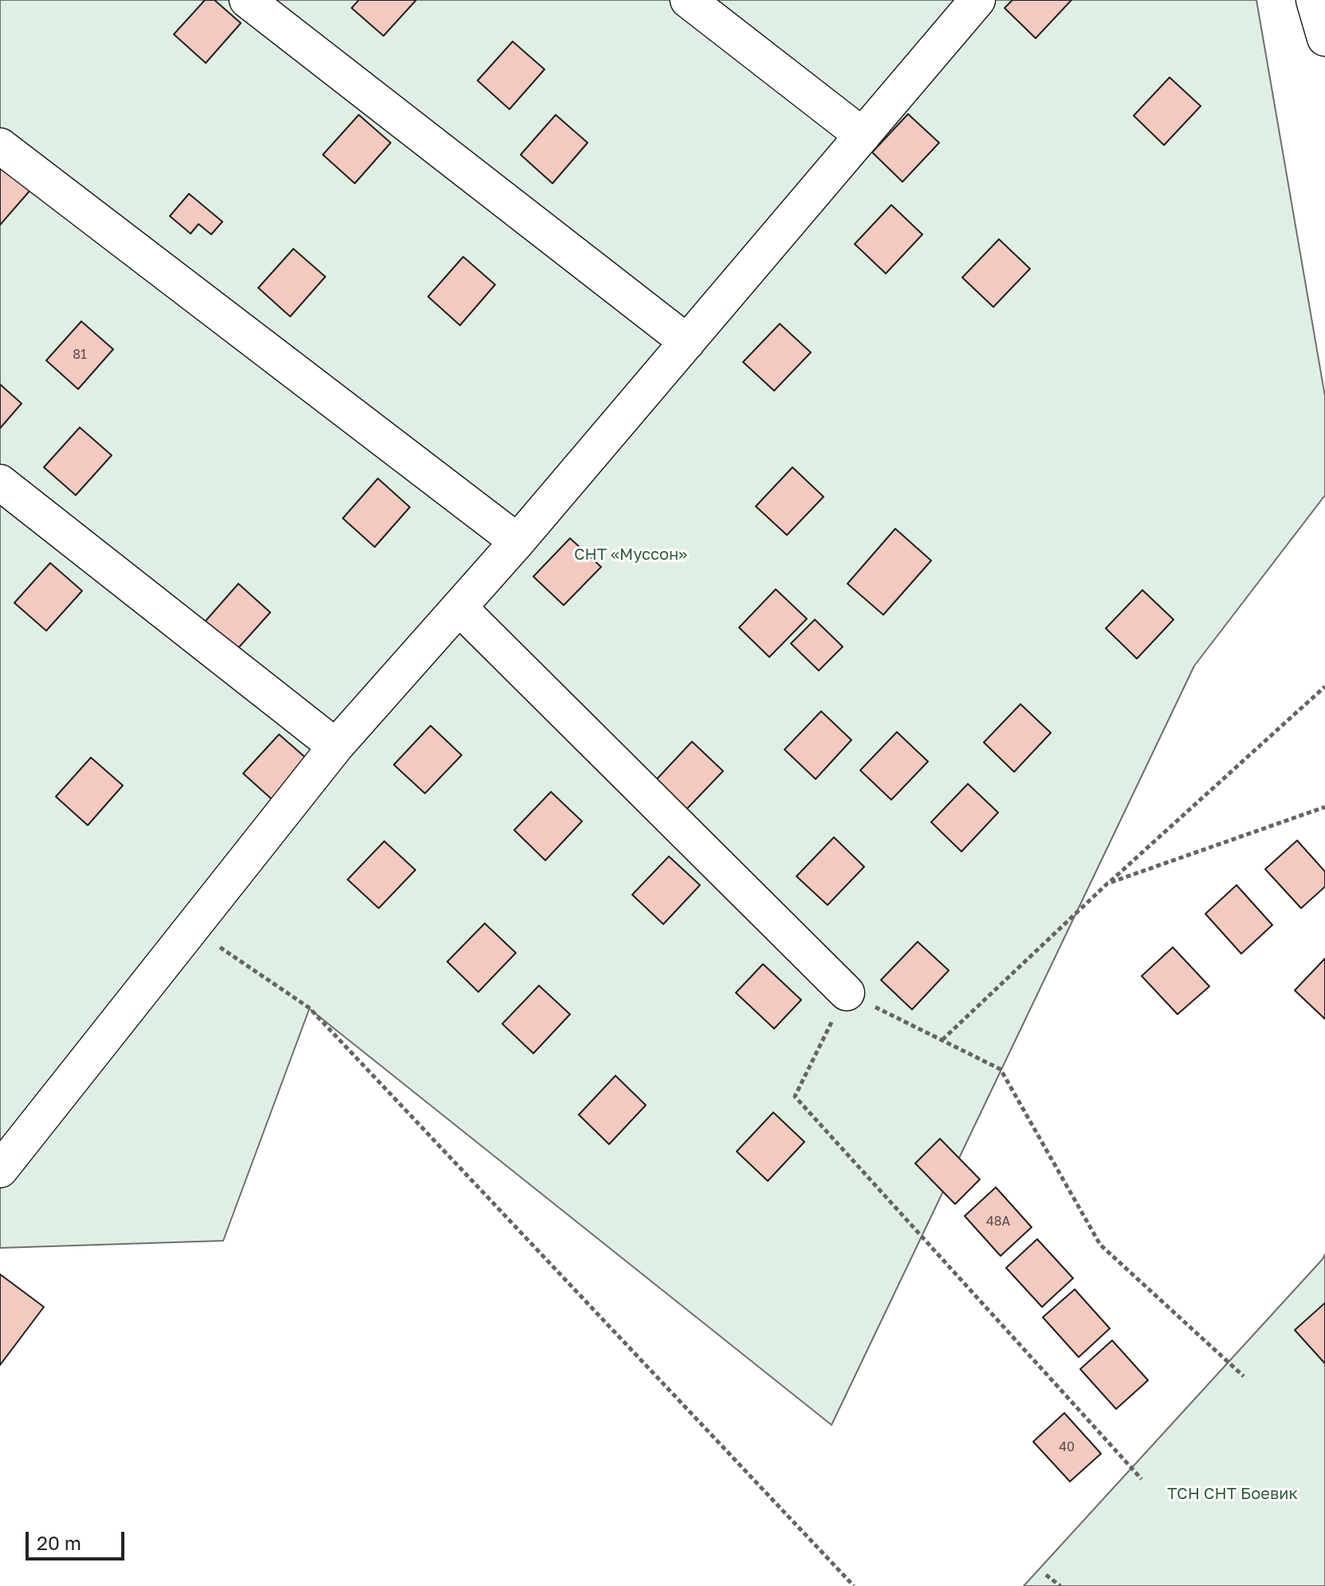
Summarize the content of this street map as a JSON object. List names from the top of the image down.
{
  "parks": ["СНТ «Муссон»", "ТСН СНТ Боевик"],
  "house_numbers": ["81", "48А", "40"],
  "scale_bar": "20 m"
}
